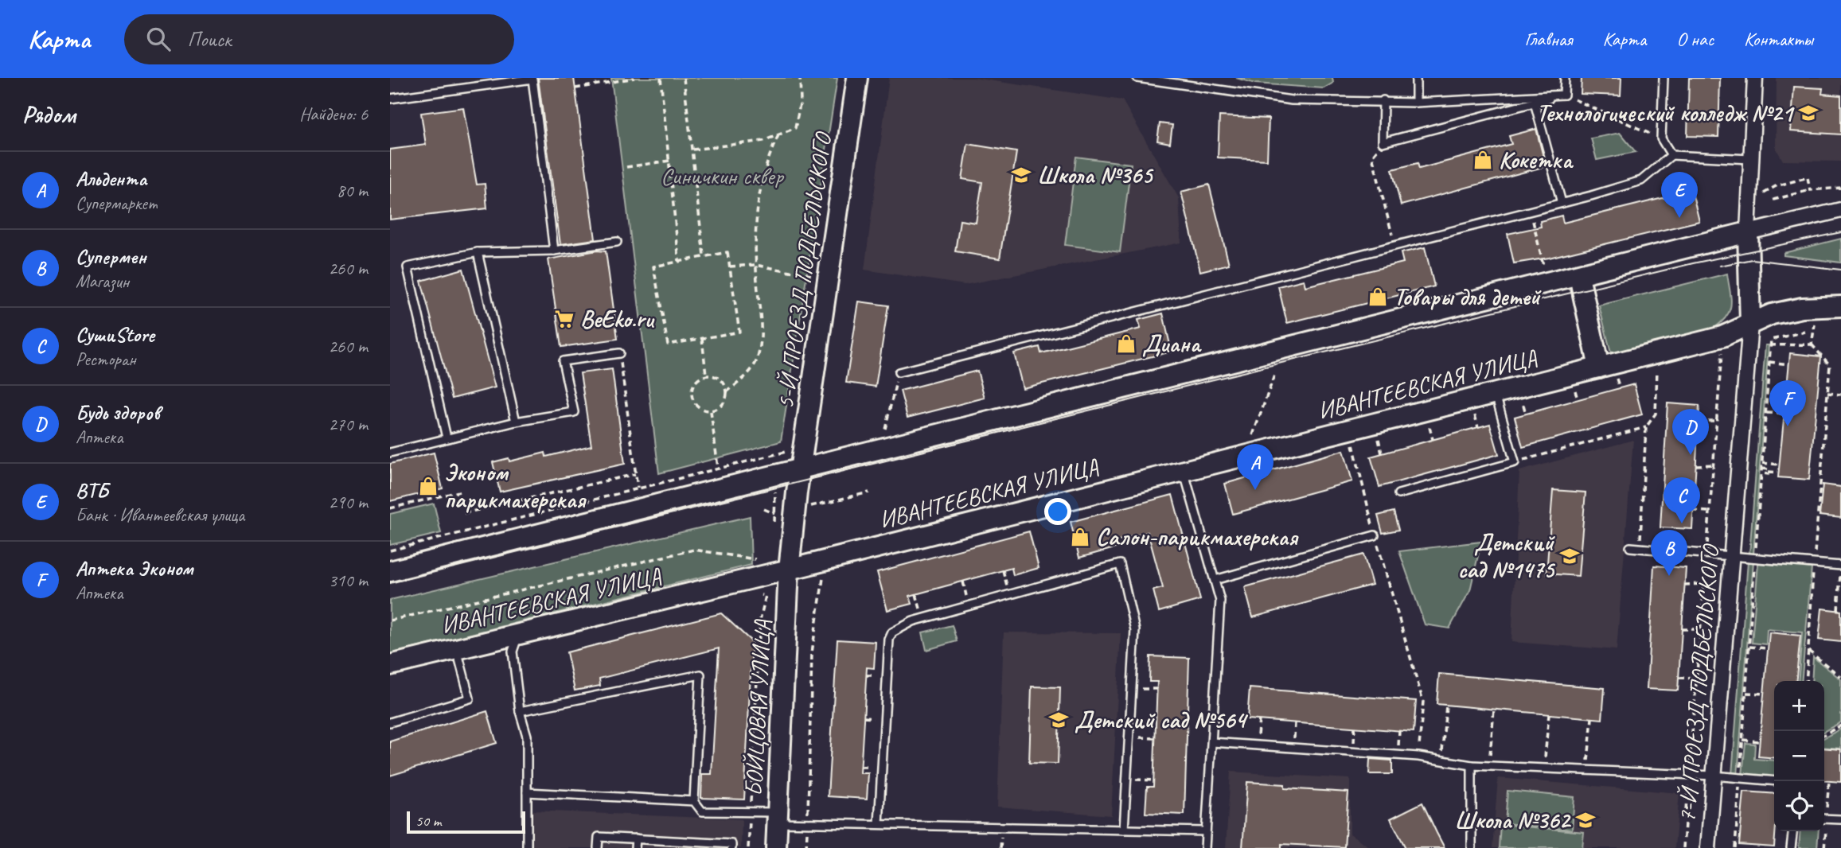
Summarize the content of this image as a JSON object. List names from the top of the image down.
{
  "streets": {
    "street": [
      "5-Й ПРОЕЗД ПОДБЕЛЬСКОГО",
      "ИВАНТЕЕВСКАЯ УЛИЦА",
      "7-Й ПРОЕЗД ПОДБЕЛЬСКОГО",
      "БОЙЦОВАЯ УЛИЦА"
    ]
  },
  "crossings": [
    ["5-Й ПРОЕЗД ПОДБЕЛЬСКОГО", "БОЙЦОВАЯ УЛИЦА"],
    ["ИВАНТЕЕВСКАЯ УЛИЦА", "7-Й ПРОЕЗД ПОДБЕЛЬСКОГО"],
    ["ИВАНТЕЕВСКАЯ УЛИЦА", "БОЙЦОВАЯ УЛИЦА"]
  ],
  "parks": ["Синичкин сквер"],
  "places": {
    "school or university": [
      "Технологический колледж №21",
      "Школа №365",
      "Детский сад №1475",
      "Детский сад №564",
      "Школа №362"
    ],
    "shop": [
      "Кокетка",
      "Товары для детей",
      "Диана",
      "Эконом парикмахерская",
      "Салон-парикмахерская"
    ],
    "supermarket": ["BeEko.ru"]
  },
  "scale_bar": "50 m",
  "page": {
    "header": "Карта",
    "search": "Поиск",
    "nav": [
      "Главная",
      "Карта",
      "О нас",
      "Контакты"
    ],
    "heading": ["Рядом", "Найдено: 6"],
    "list": [
      {
        "mark": "A",
        "name": "Альдента",
        "note": "Супермаркет",
        "value": "80 m"
      },
      {
        "mark": "B",
        "name": "Супермен",
        "note": "Магазин",
        "value": "260 m"
      },
      {
        "mark": "C",
        "name": "СушиStore",
        "note": "Ресторан",
        "value": "260 m"
      },
      {
        "mark": "D",
        "name": "Будь здоров",
        "note": "Аптека",
        "value": "270 m"
      },
      {
        "mark": "E",
        "name": "ВТБ",
        "note": "Банк · Ивантеевская улица",
        "value": "290 m"
      },
      {
        "mark": "F",
        "name": "Аптека Эконом",
        "note": "Аптека",
        "value": "310 m"
      }
    ],
    "pins": [
      "E",
      "F",
      "D",
      "A",
      "C",
      "B"
    ],
    "map_buttons": ["+", "−"],
    "scale": "50 m"
  }
}
